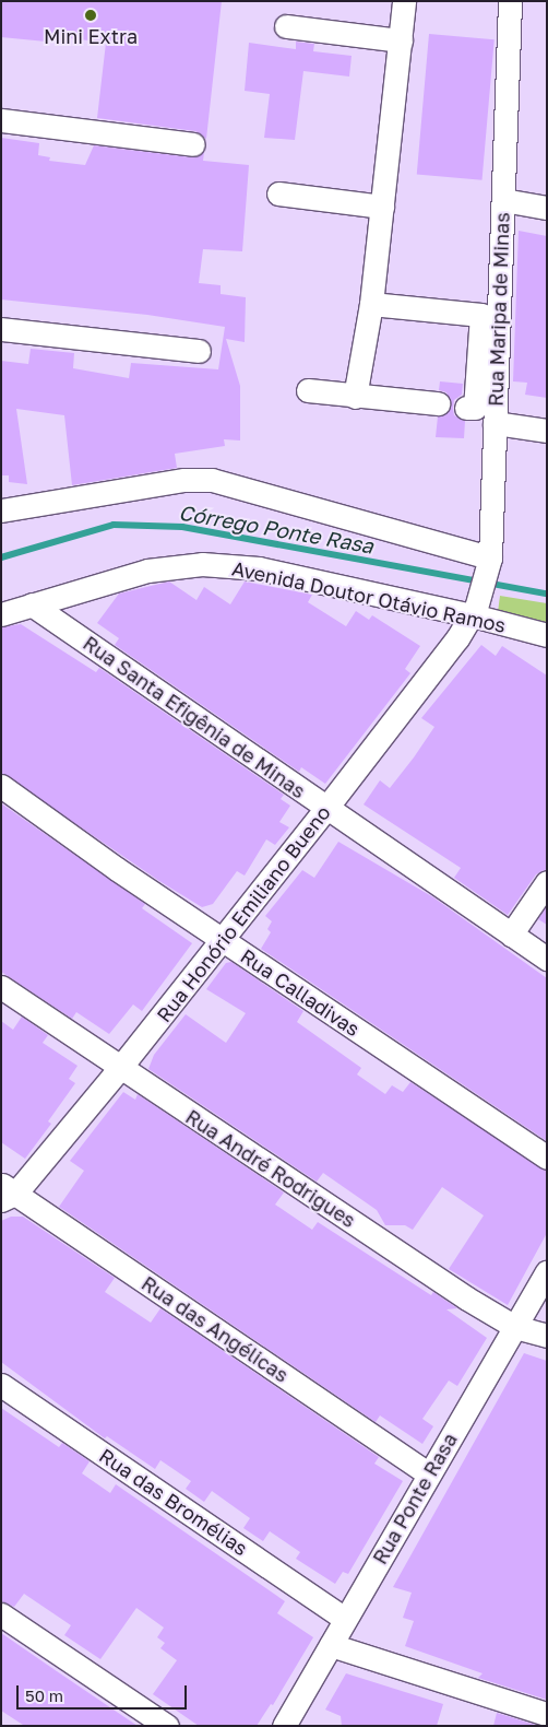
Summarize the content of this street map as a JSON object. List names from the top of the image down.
{
  "streets": {
    "street": [
      "Rua Maripa de Minas",
      "Avenida Doutor Otávio Ramos",
      "Rua Santa Efigênia de Minas",
      "Rua Honório Emiliano Bueno",
      "Rua Calladivas",
      "Rua André Rodrigues",
      "Rua das Angélicas",
      "Rua Ponte Rasa",
      "Rua das Bromélias"
    ]
  },
  "crossings": [
    ["Rua Maripa de Minas", "Avenida Doutor Otávio Ramos"],
    ["Rua Maripa de Minas", "Rua Honório Emiliano Bueno"],
    ["Avenida Doutor Otávio Ramos", "Rua Santa Efigênia de Minas"],
    ["Avenida Doutor Otávio Ramos", "Rua Honório Emiliano Bueno"],
    ["Rua Santa Efigênia de Minas", "Rua Honório Emiliano Bueno"],
    ["Rua Honório Emiliano Bueno", "Rua Calladivas"],
    ["Rua Honório Emiliano Bueno", "Rua André Rodrigues"],
    ["Rua Honório Emiliano Bueno", "Rua das Angélicas"],
    ["Rua André Rodrigues", "Rua Ponte Rasa"],
    ["Rua das Angélicas", "Rua Ponte Rasa"],
    ["Rua Ponte Rasa", "Rua das Bromélias"]
  ],
  "water": ["Córrego Ponte Rasa"],
  "places": ["Mini Extra"],
  "scale_bar": "50 m"
}
